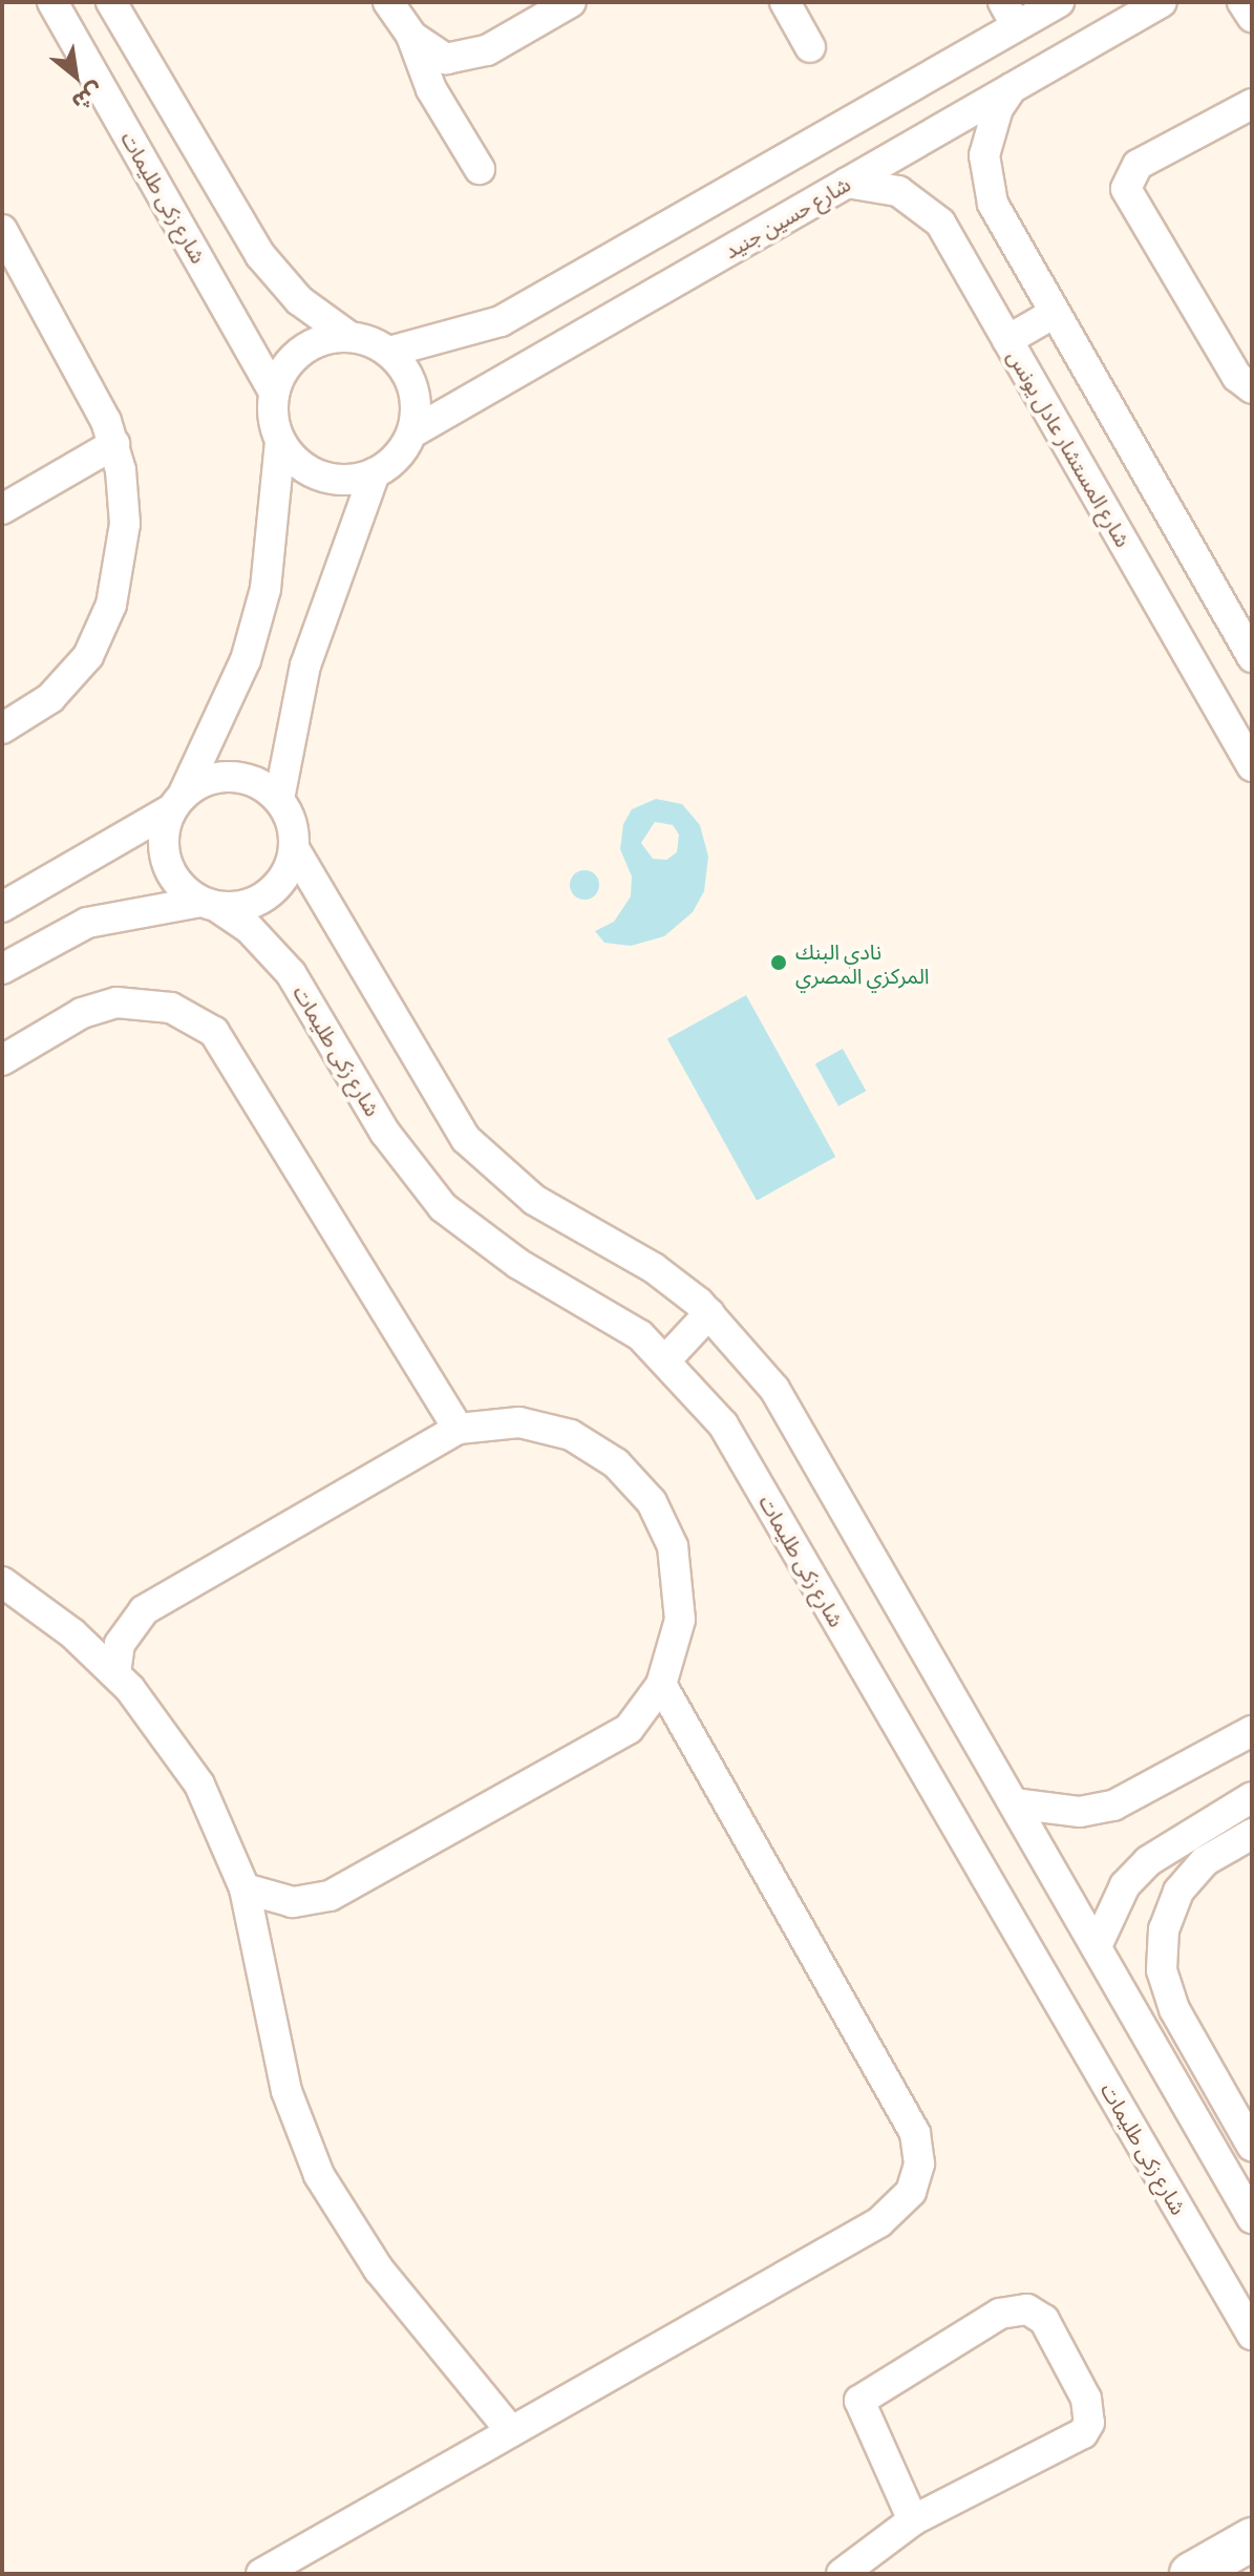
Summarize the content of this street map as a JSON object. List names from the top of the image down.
{
  "streets": {
    "street": ["شارع زكى طليمات", "شارع حسين جنيد", "شارع المستشار عادل يونس"]
  },
  "crossings": [
    ["شارع زكى طليمات", "شارع حسين جنيد"],
    ["شارع حسين جنيد", "شارع المستشار عادل يونس"]
  ],
  "places": ["نادي البنك المركزي المصري"],
  "north": "bottom right"
}
